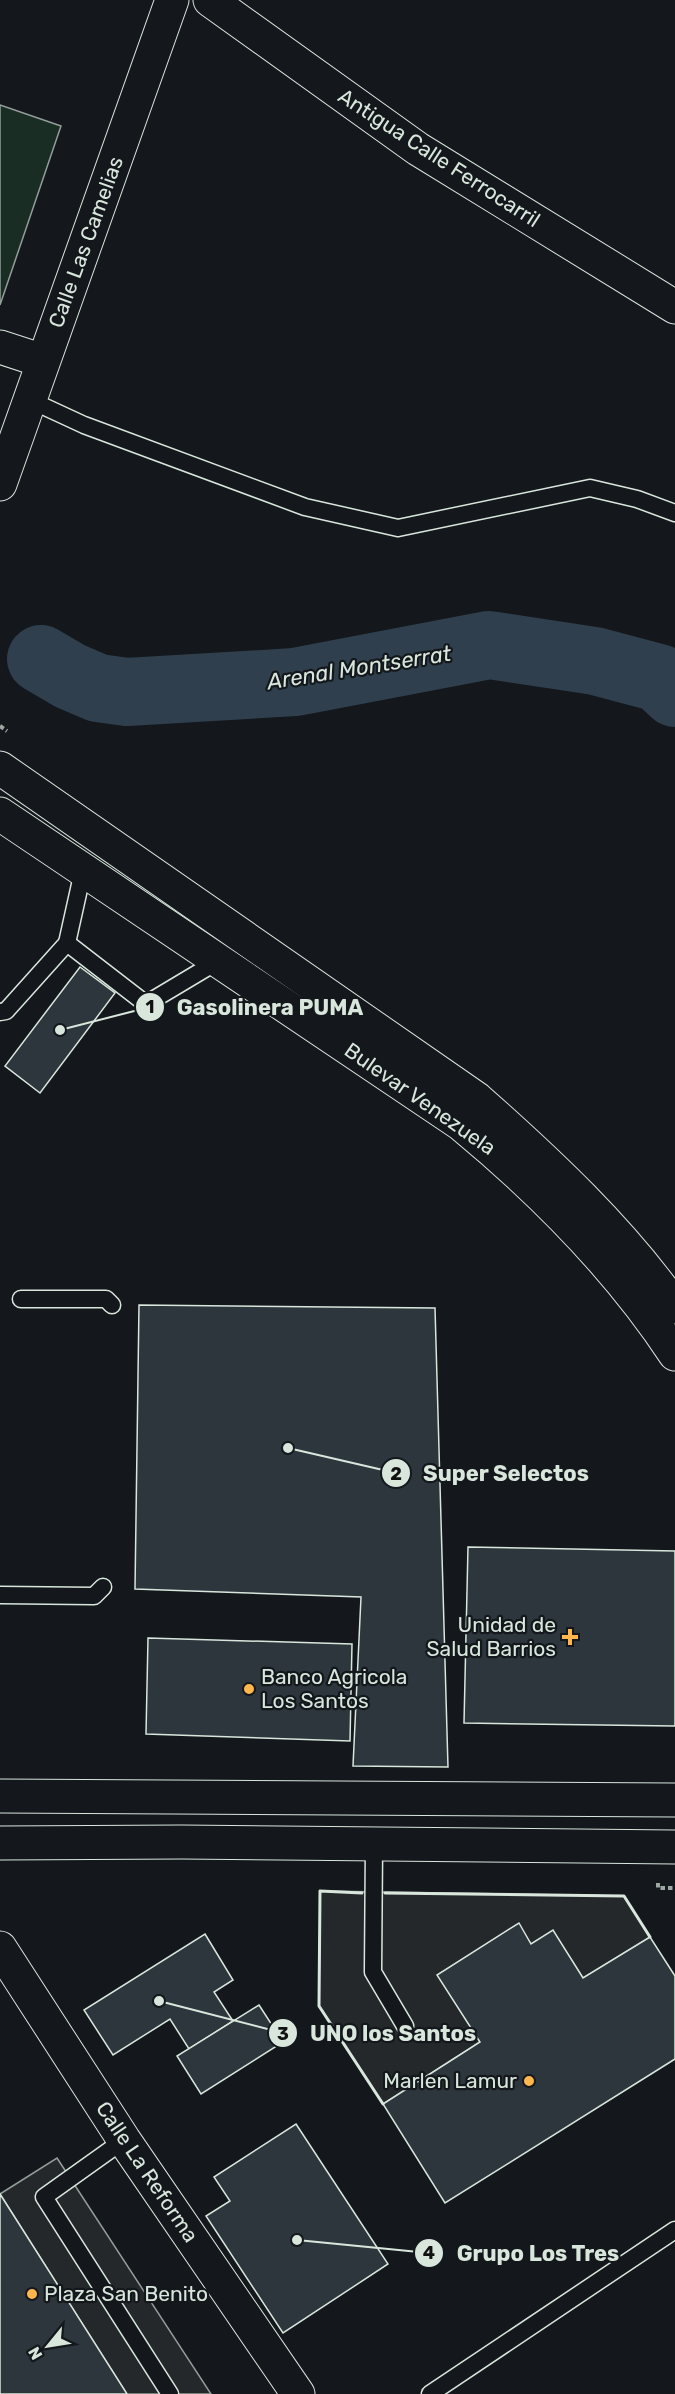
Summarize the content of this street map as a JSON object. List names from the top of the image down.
{
  "streets": {
    "main road": [
      "Antigua Calle Ferrocarril",
      "Calle Las Camelias",
      "Bulevar Venezuela",
      "Calle La Reforma"
    ]
  },
  "water": ["Arenal Montserrat"],
  "places": {
    "other": [
      "Gasolinera PUMA",
      "Super Selectos",
      "Banco Agricola Los Santos",
      "UNO los Santos",
      "Marlen Lamur",
      "Grupo Los Tres",
      "Plaza San Benito"
    ],
    "health": ["Unidad de Salud Barrios"]
  },
  "north": "bottom left"
}
